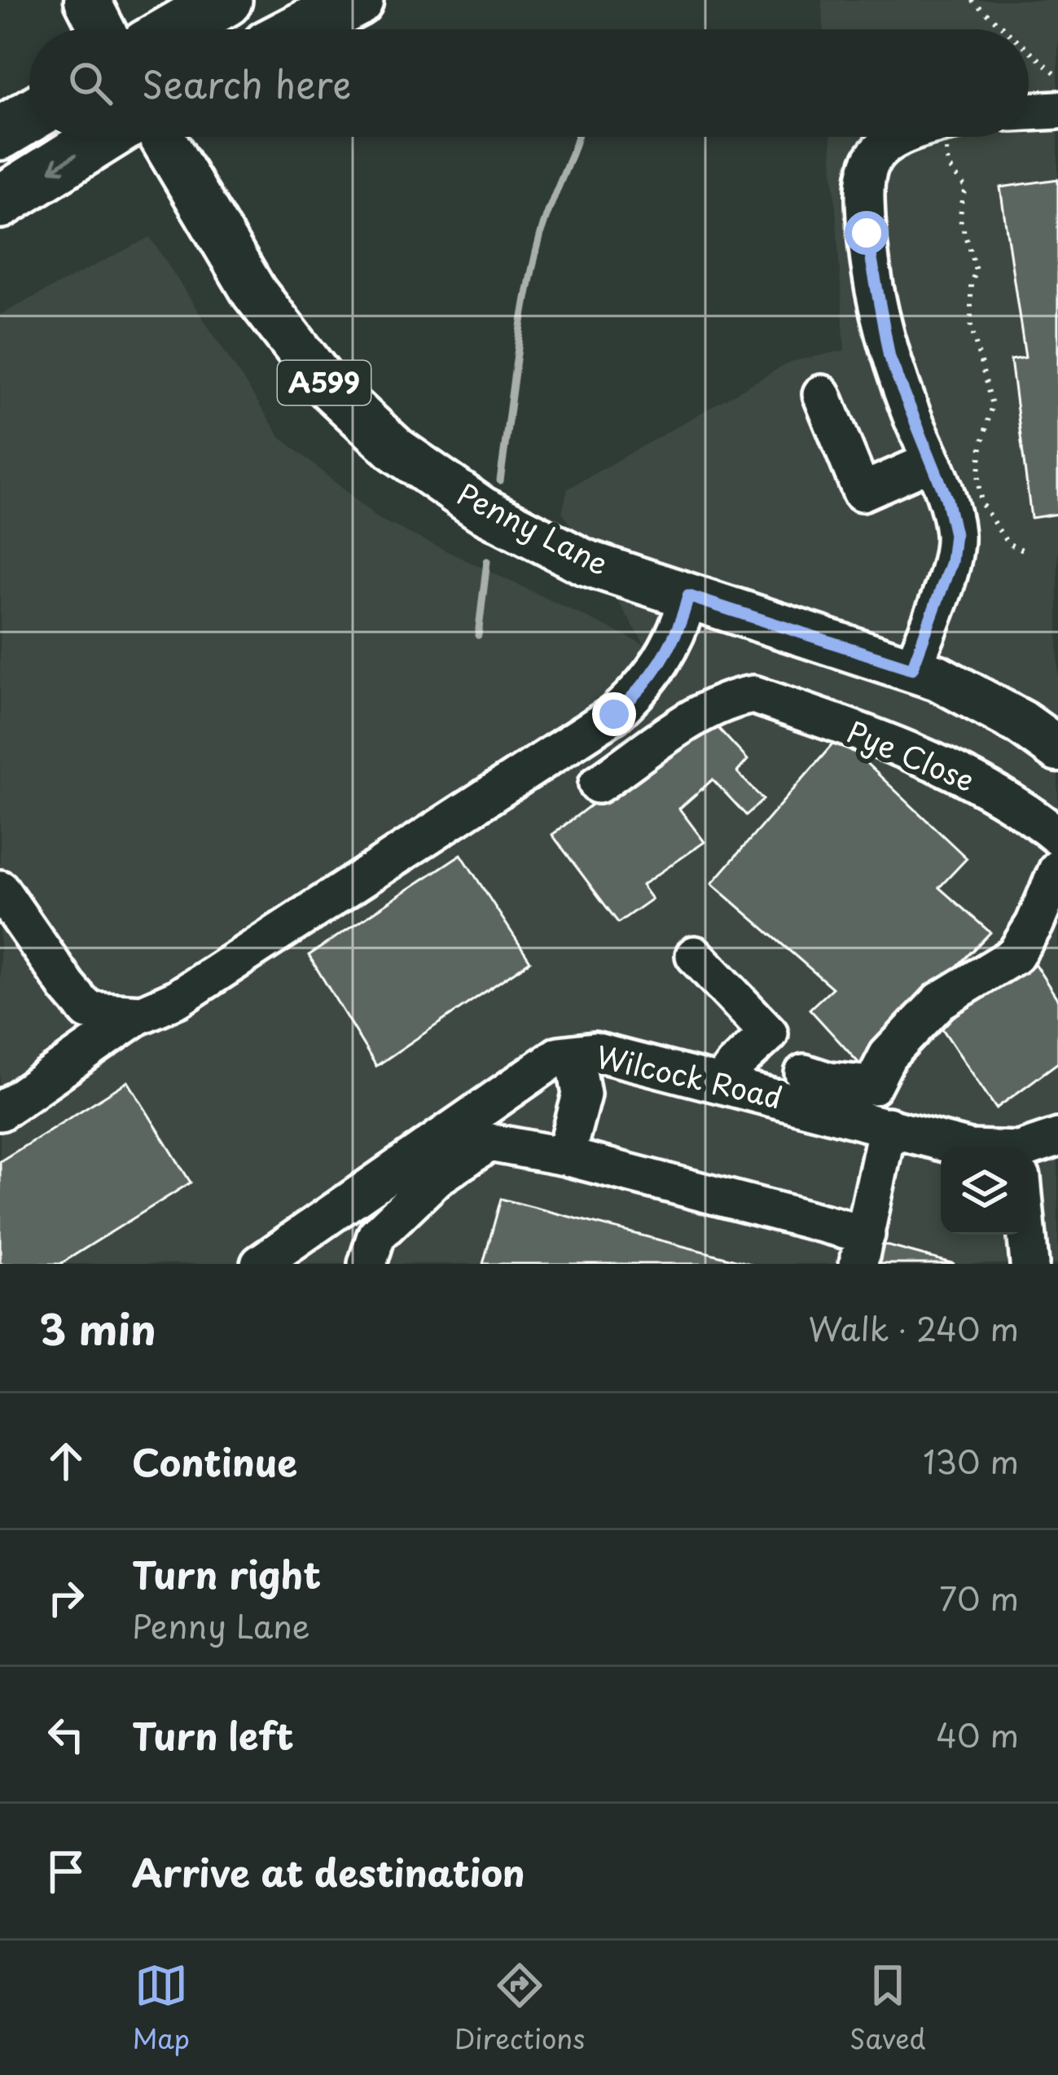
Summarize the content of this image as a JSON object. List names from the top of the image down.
{
  "streets": {
    "main road": ["A599", "Penny Lane"],
    "street": ["Pye Close", "Wilcock Road"]
  },
  "page": {
    "search": "Search here",
    "heading": ["3 min", "Walk · 240 m"],
    "list": [
      ["Continue", "130 m"],
      ["Turn right", "Penny Lane", "70 m"],
      ["Turn left", "40 m"],
      "Arrive at destination"
    ],
    "nav": ["Map", "Directions", "Saved"]
  }
}
